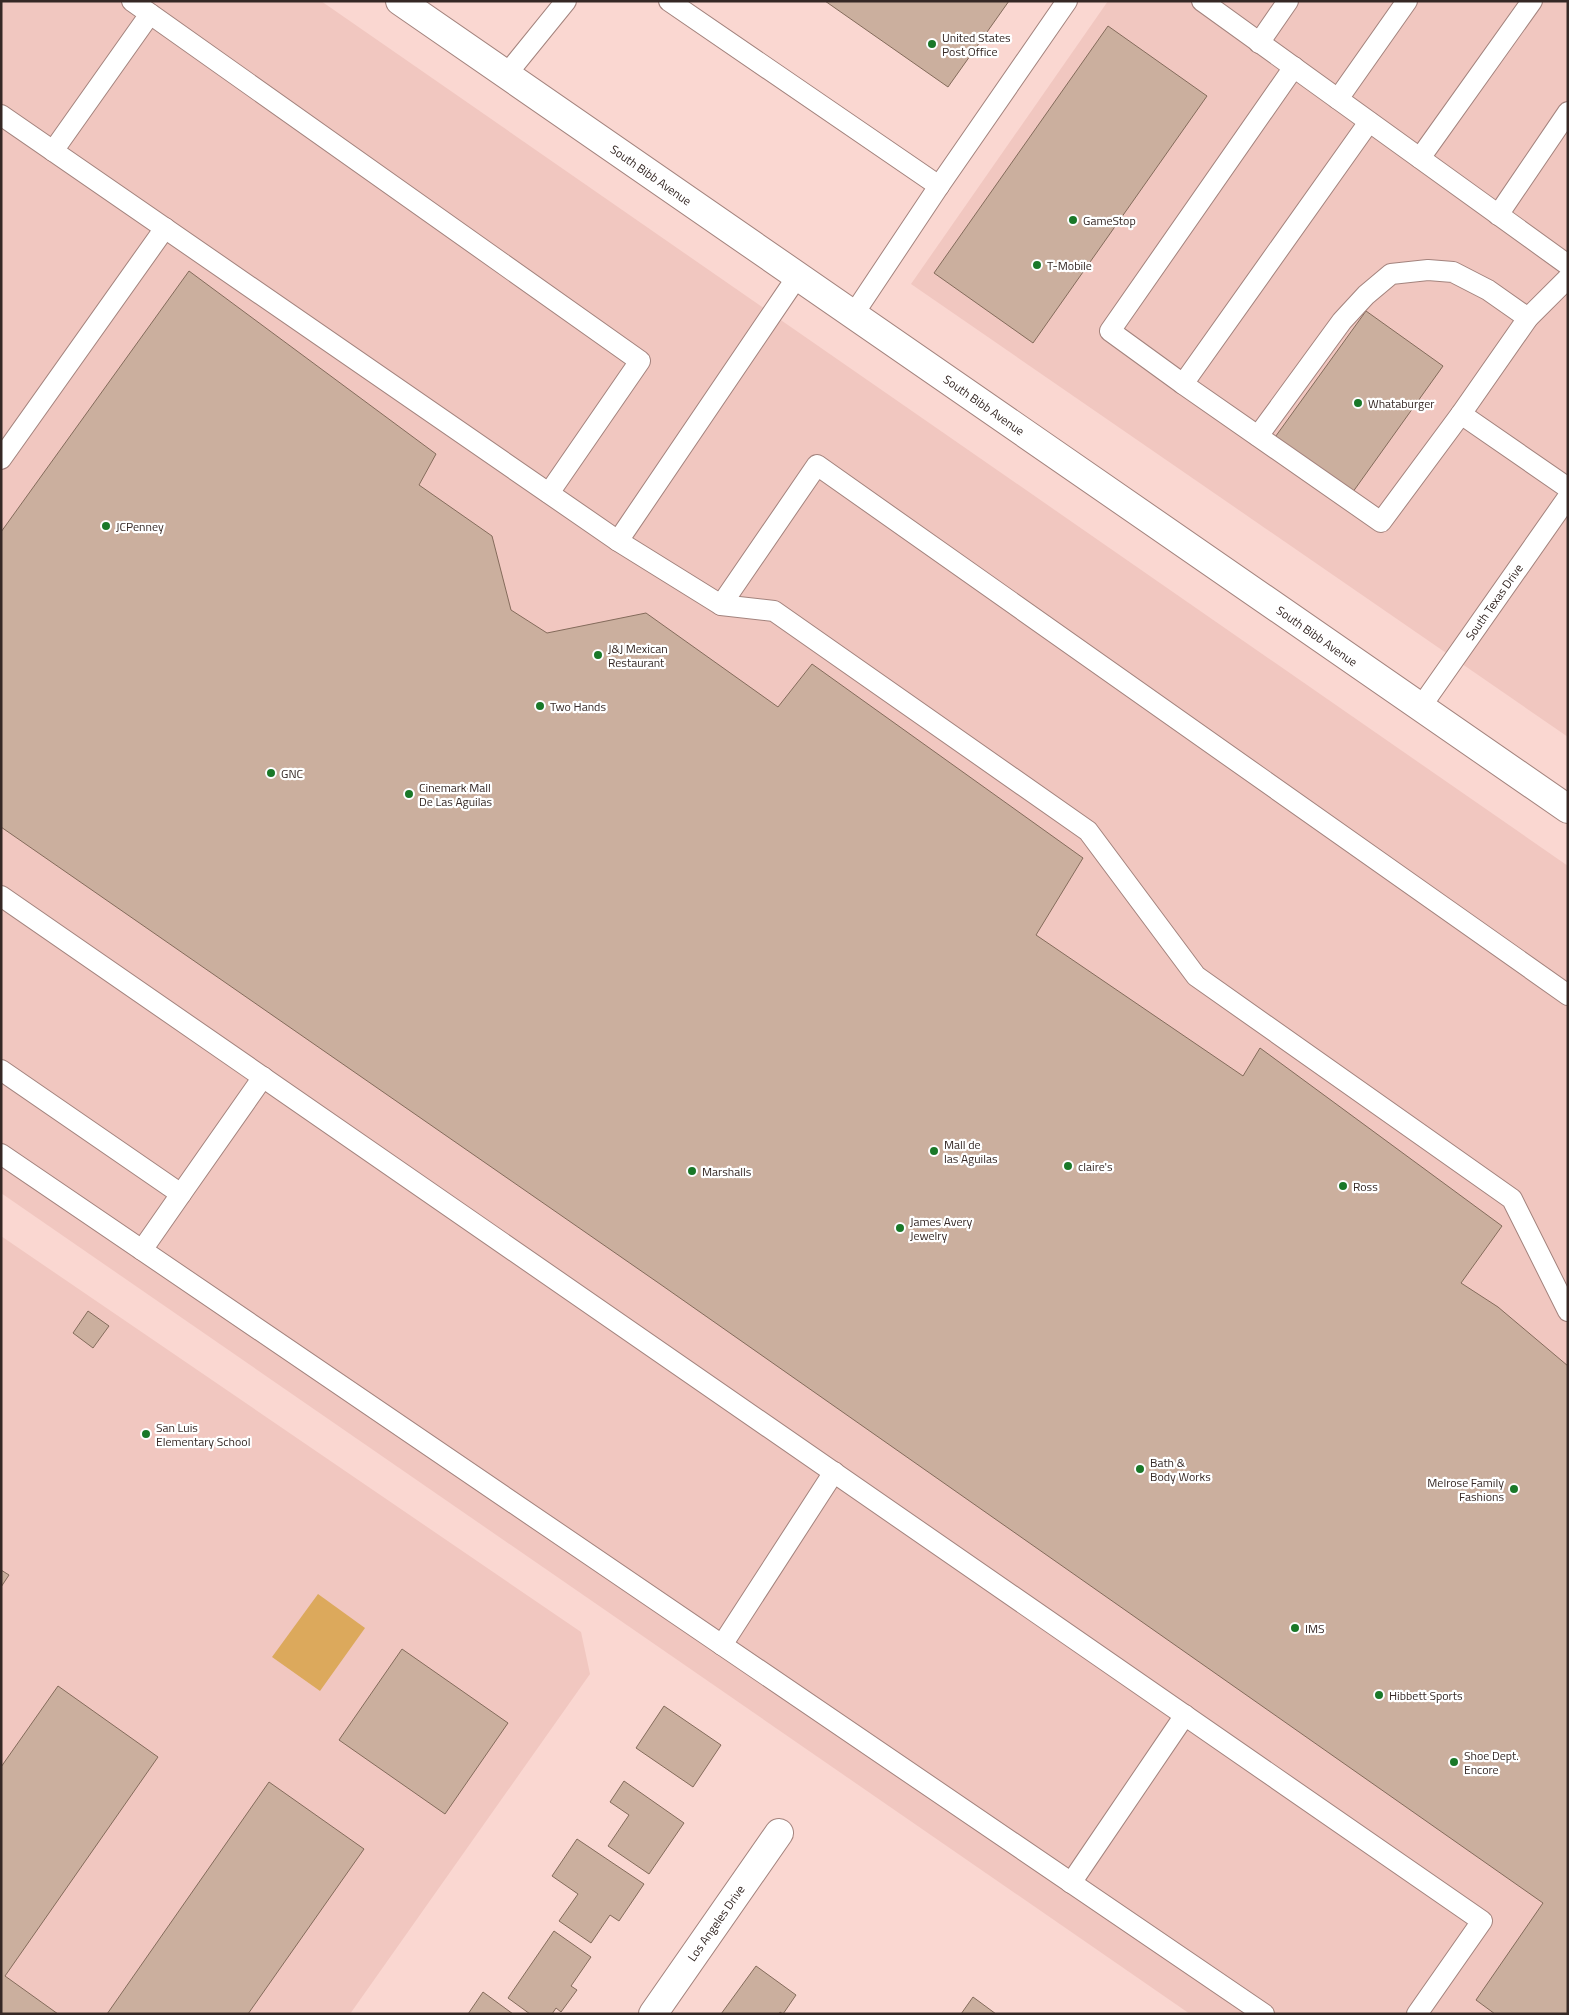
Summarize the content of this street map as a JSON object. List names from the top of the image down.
{
  "streets": {
    "main road": ["South Bibb Avenue", "Los Angeles Drive"],
    "lane": ["South Texas Drive"]
  },
  "crossings": [
    ["South Bibb Avenue", "South Texas Drive"]
  ],
  "places": [
    "United States Post Office",
    "GameStop",
    "T-Mobile",
    "Whataburger",
    "JCPenney",
    "J&J Mexican Restaurant",
    "Two Hands",
    "GNC",
    "Cinemark Mall De Las Aguilas",
    "Mall de las Aguilas",
    "claire's",
    "Marshalls",
    "Ross",
    "James Avery Jewelry",
    "San Luis Elementary School",
    "Bath & Body Works",
    "Melrose Family Fashions",
    "IMS",
    "Hibbett Sports",
    "Shoe Dept. Encore"
  ]
}
